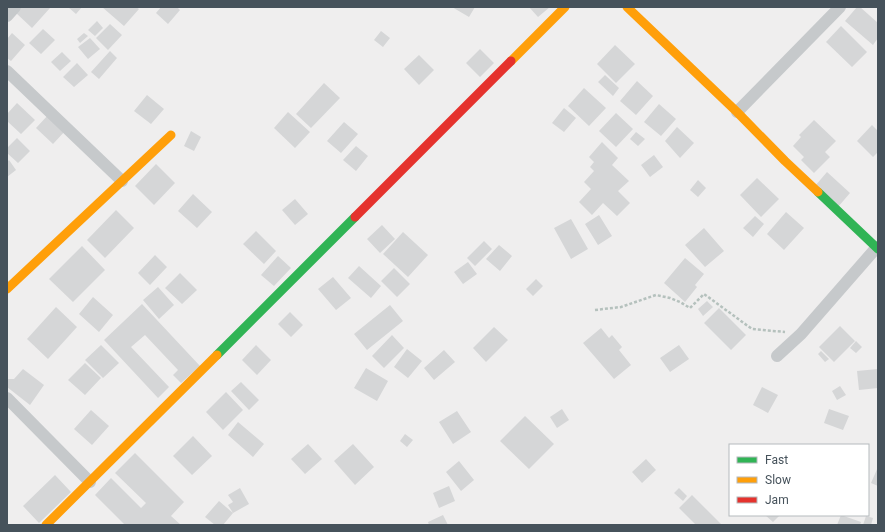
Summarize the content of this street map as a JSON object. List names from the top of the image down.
{
  "legend": ["Fast", "Slow", "Jam"]
}
